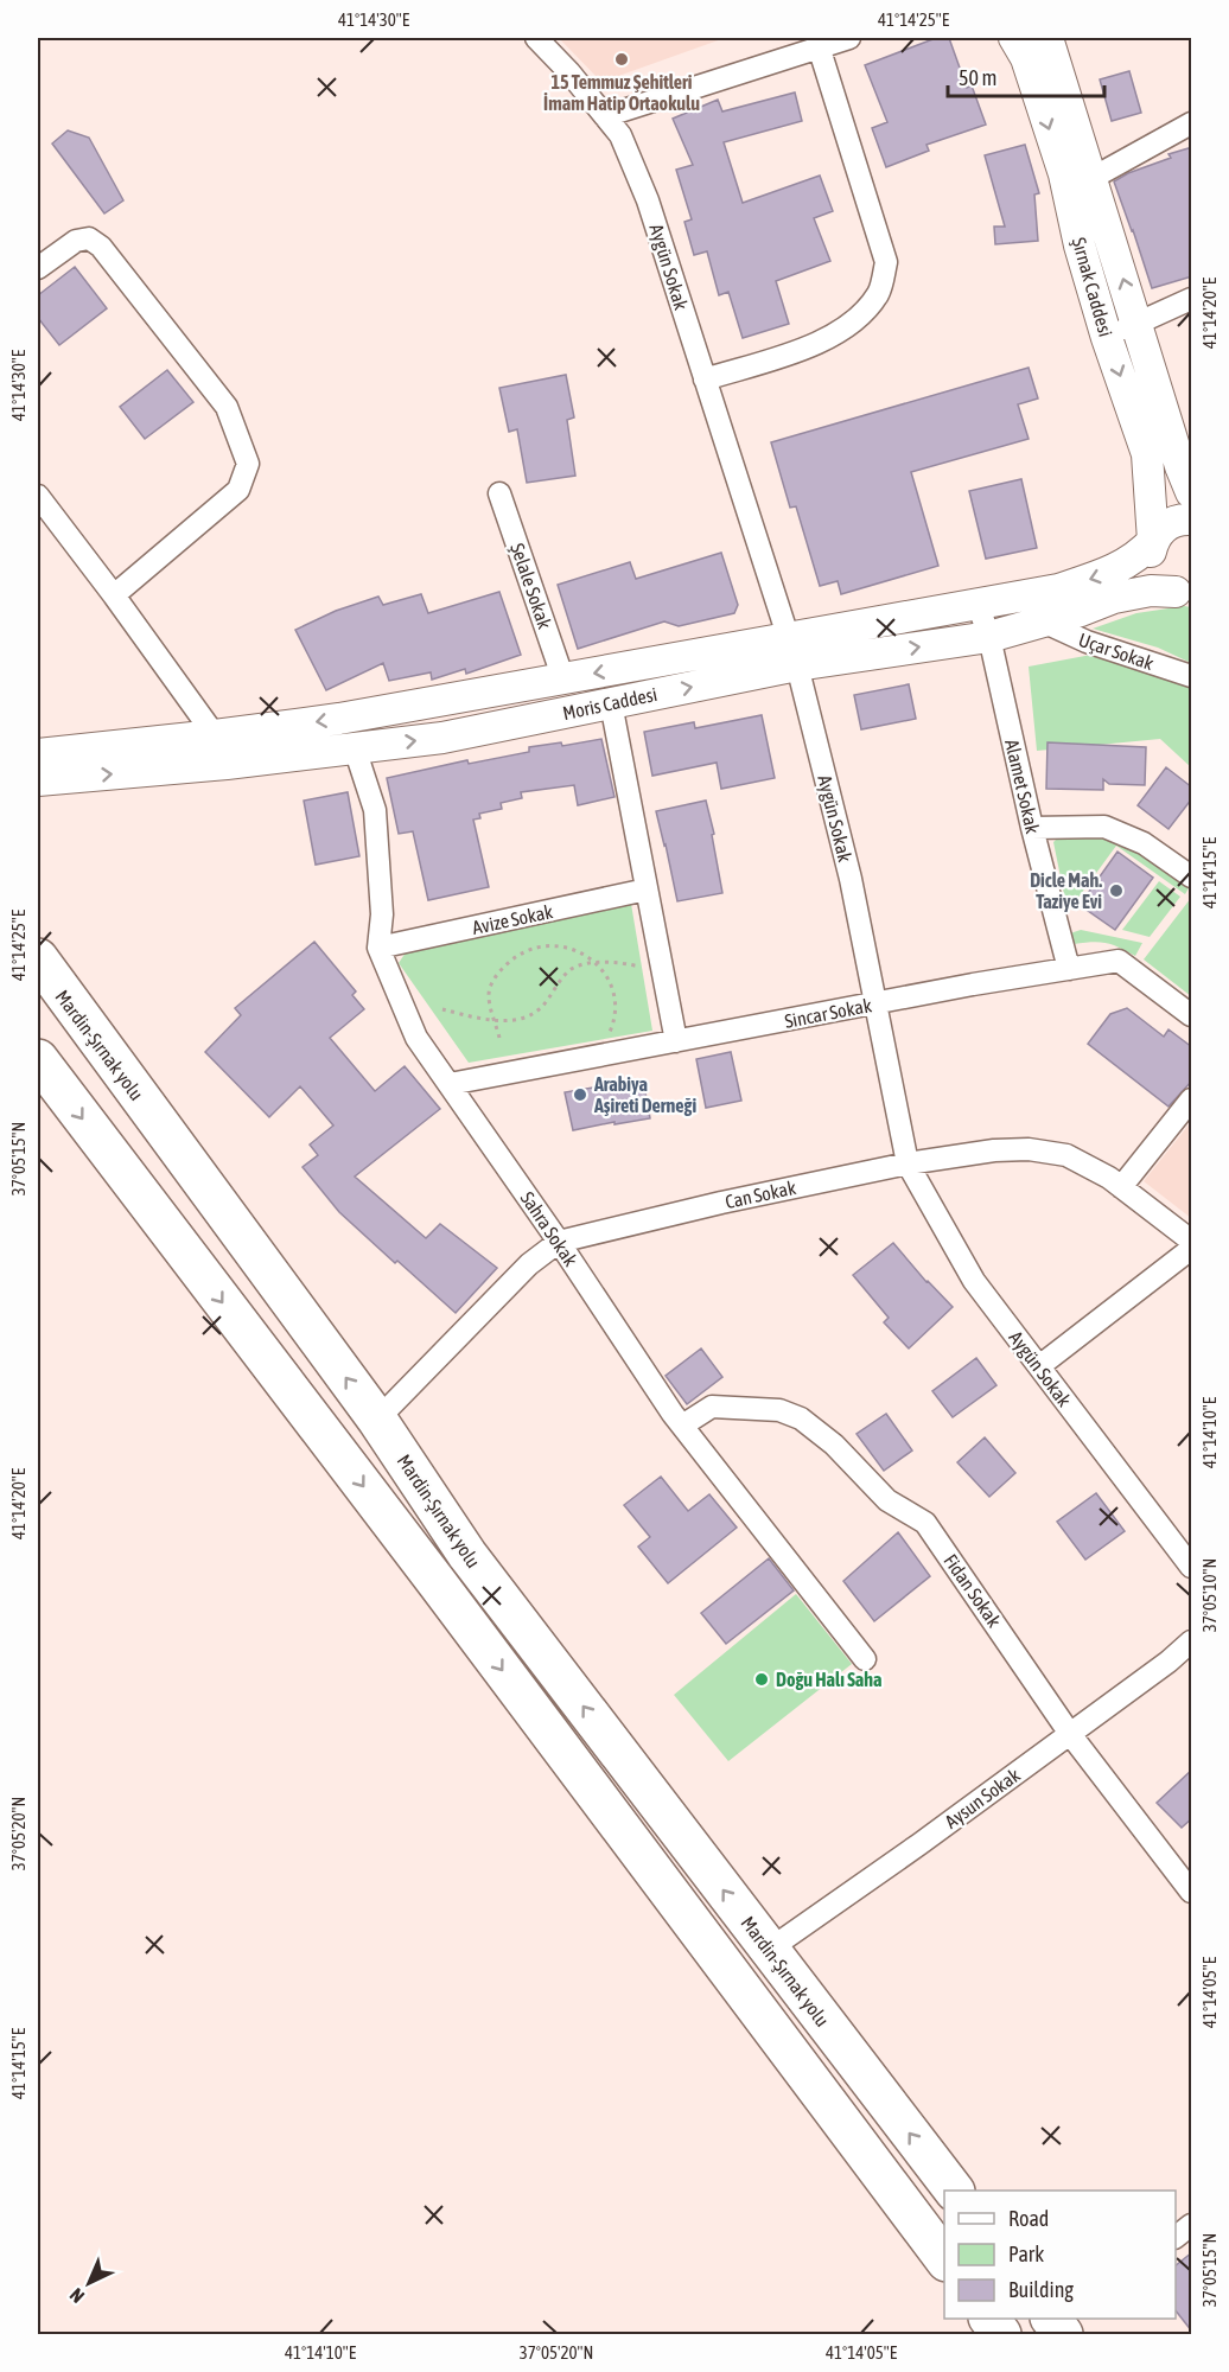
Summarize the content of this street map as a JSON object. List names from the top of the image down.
{
  "streets": {
    "highway": ["Mardin-Şırnak yolu"],
    "street": [
      "Aygün Sokak",
      "Şırnak Caddesi",
      "Şelale Sokak",
      "Uçar Sokak",
      "Moris Caddesi",
      "Alamet Sokak",
      "Avize Sokak",
      "Sincar Sokak",
      "Can Sokak",
      "Sahra Sokak",
      "Fidan Sokak",
      "Aysun Sokak"
    ]
  },
  "crossings": [
    ["Aygün Sokak", "Moris Caddesi"],
    ["Aygün Sokak", "Sincar Sokak"],
    ["Aygün Sokak", "Can Sokak"],
    ["Şırnak Caddesi", "Moris Caddesi"],
    ["Şelale Sokak", "Moris Caddesi"],
    ["Uçar Sokak", "Moris Caddesi"],
    ["Moris Caddesi", "Alamet Sokak"],
    ["Alamet Sokak", "Sincar Sokak"],
    ["Avize Sokak", "Sahra Sokak"],
    ["Sincar Sokak", "Sahra Sokak"],
    ["Mardin-Şırnak yolu", "Can Sokak"],
    ["Mardin-Şırnak yolu", "Aysun Sokak"],
    ["Can Sokak", "Sahra Sokak"],
    ["Sahra Sokak", "Fidan Sokak"],
    ["Fidan Sokak", "Aysun Sokak"]
  ],
  "places": [
    "15 Temmuz Şehitleri İmam Hatip Ortaokulu",
    "Dicle Mah. Taziye Evi",
    "Arabiya Aşireti Derneği",
    "Doğu Halı Saha"
  ],
  "legend": ["Road", "Park", "Building"],
  "scale_bar": "50 m",
  "north": "bottom left",
  "coordinates": [
    "41°14'30\"E",
    "41°14'25\"E",
    "41°14'20\"E",
    "41°14'15\"E",
    "37°05'15\"N",
    "41°14'10\"E",
    "37°05'10\"N",
    "37°05'20\"N",
    "41°14'05\"E"
  ]
}
